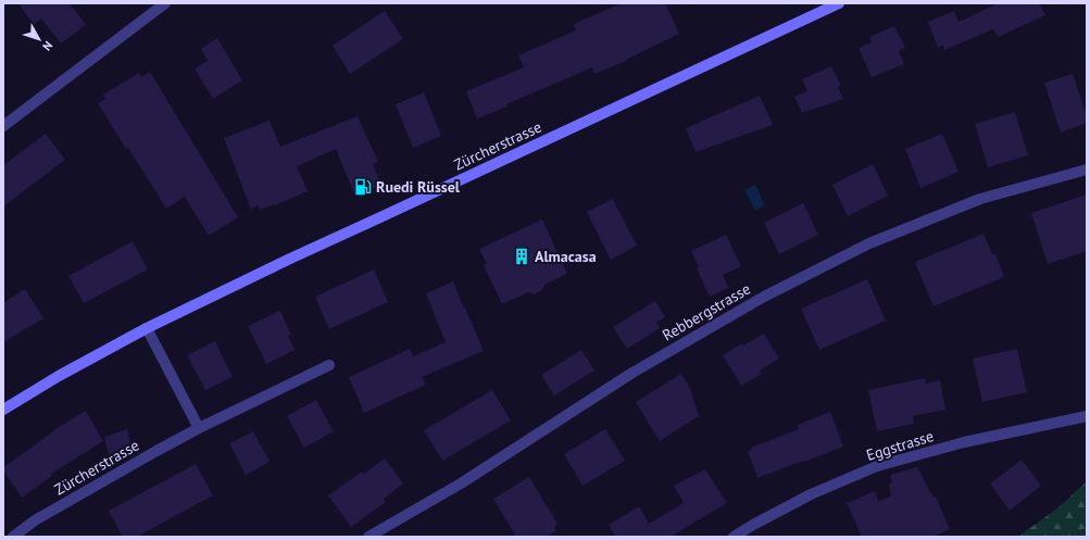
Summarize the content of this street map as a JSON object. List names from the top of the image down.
{
  "streets": {
    "main road": ["Zürcherstrasse"],
    "street": ["Rebbergstrasse", "Eggstrasse"]
  },
  "places": {
    "fuel station": ["Ruedi Rüssel"],
    "building": ["Almacasa"]
  },
  "north": "bottom right"
}
